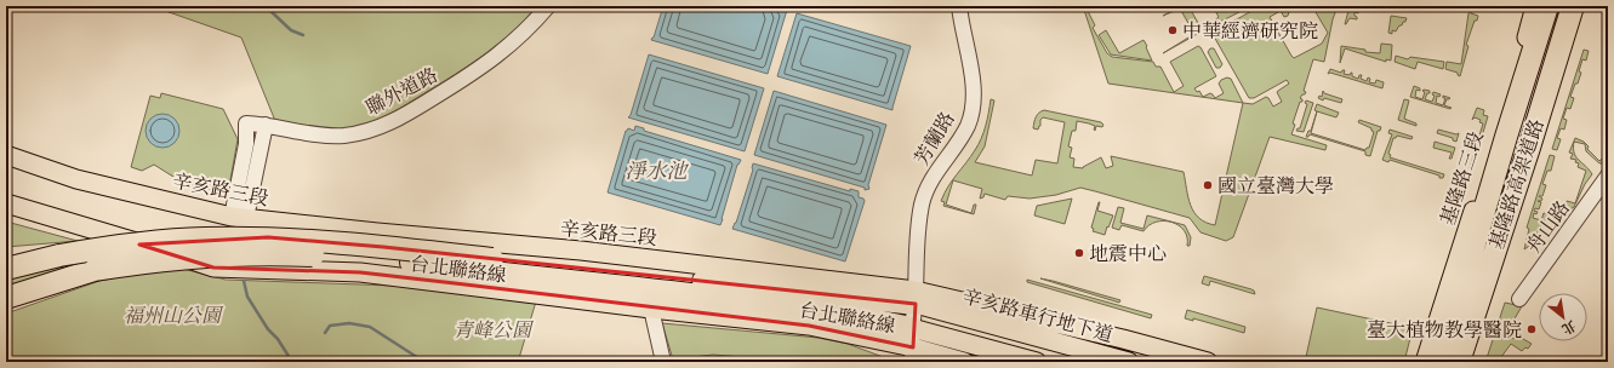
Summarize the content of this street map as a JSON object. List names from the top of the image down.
{
  "streets": {
    "highway": ["基隆路高架道路", "台北聯絡線"],
    "main road": ["基隆路三段", "辛亥路三段", "辛亥路車行地下道"],
    "street": ["聯外道路", "芳蘭路", "舟山路"]
  },
  "crossings": [
    ["聯外道路", "辛亥路三段"],
    ["芳蘭路", "辛亥路三段"],
    ["芳蘭路", "台北聯絡線"],
    ["芳蘭路", "辛亥路車行地下道"],
    ["辛亥路三段", "台北聯絡線"],
    ["辛亥路三段", "辛亥路車行地下道"],
    ["台北聯絡線", "辛亥路車行地下道"]
  ],
  "water": ["淨水池"],
  "parks": ["福州山公園", "青峰公園"],
  "places": [
    "中華經濟研究院",
    "國立臺灣大學",
    "地震中心",
    "臺大植物教學醫院"
  ],
  "north": "bottom right"
}
